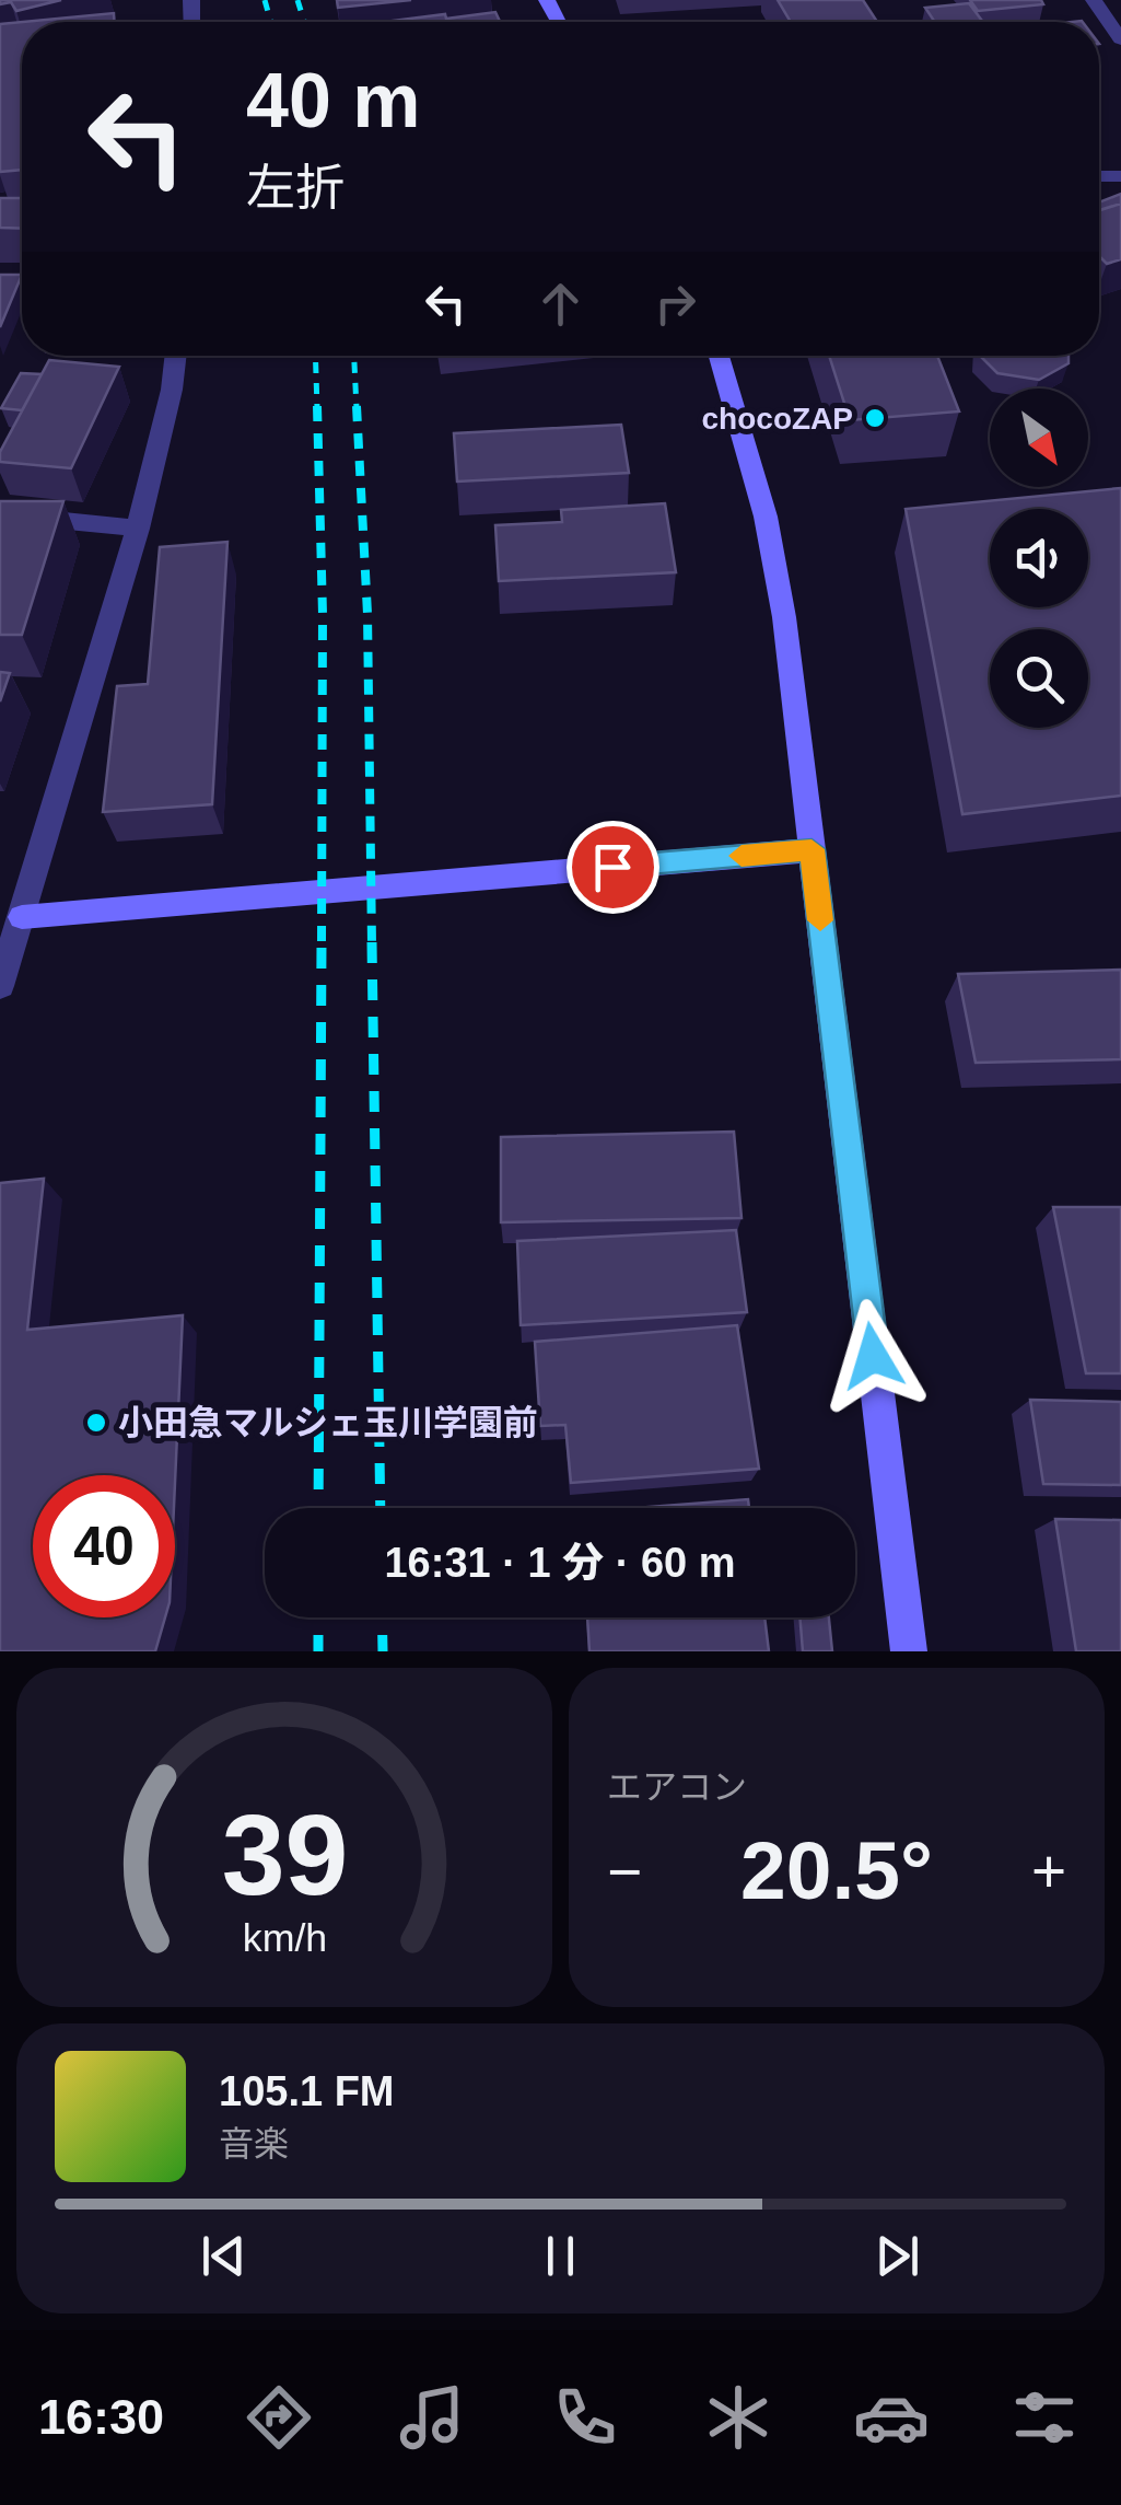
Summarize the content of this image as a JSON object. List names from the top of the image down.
{
  "places": ["chocoZAP", "小田急マルシェ玉川学園前"],
  "north": "bottom right",
  "page": {
    "turn": ["40 m", "左折"],
    "limit": "40",
    "trip": "16:31 · 1 分 · 60 m",
    "tile": "エアコン",
    "heat": ["−", "20.5°", "+"],
    "song": ["105.1 FM", "音楽"],
    "tabs": "16:30",
    "gauge": ["39", "km/h"]
  }
}
